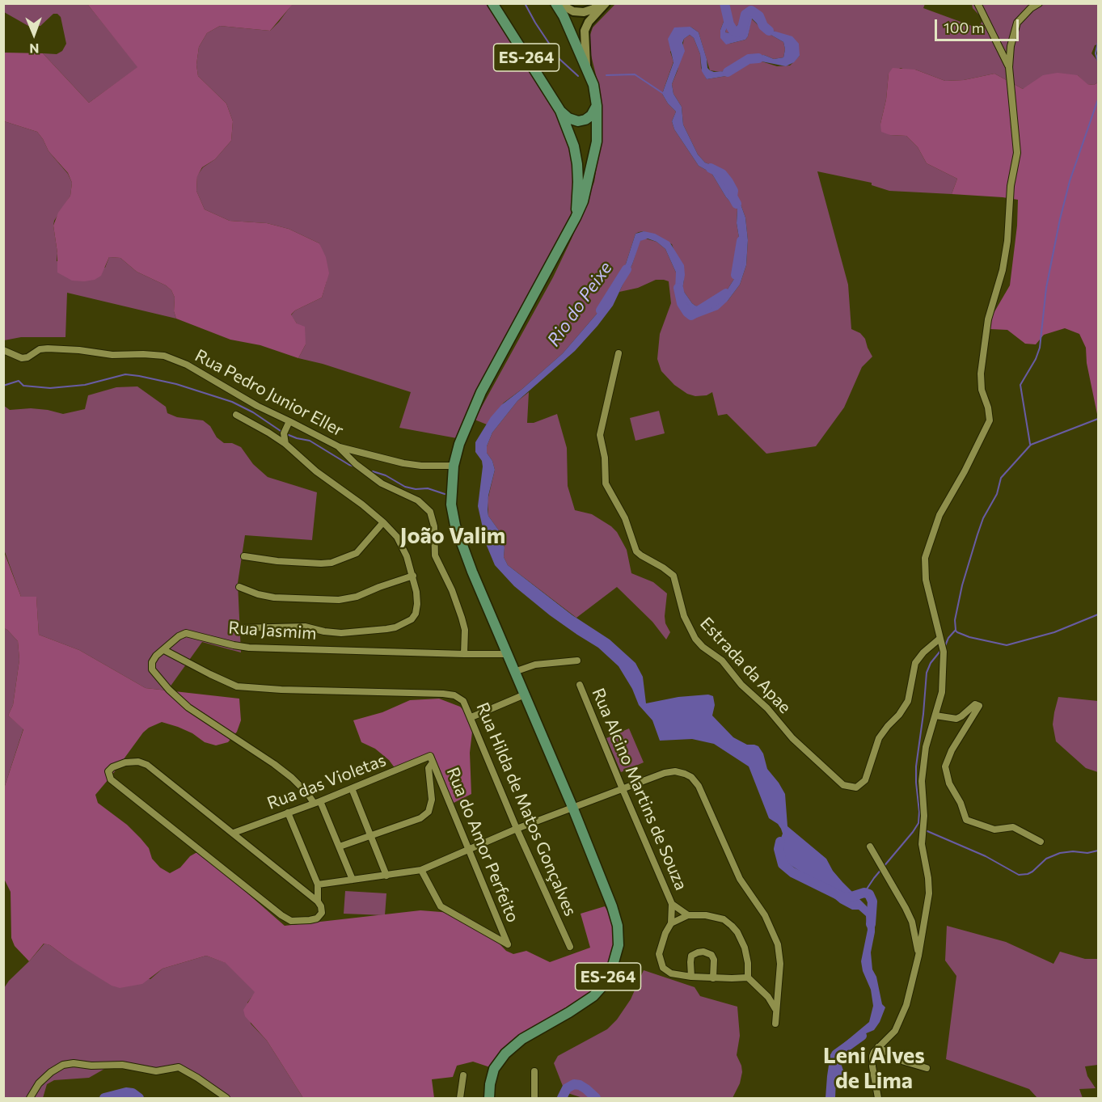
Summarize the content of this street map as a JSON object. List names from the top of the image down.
{
  "streets": {
    "main road": ["ES-264"],
    "street": [
      "Rua Pedro Junior Eller",
      "Rua Jasmim",
      "Estrada da Apae",
      "Rua das Violetas",
      "Rua Alcino Martins de Souza",
      "Rua Hilda de Matos Gonçalves",
      "Rua do Amor Perfeito"
    ]
  },
  "crossings": [
    ["ES-264", "Rua Pedro Junior Eller"],
    ["ES-264", "Rua Jasmim"],
    ["Rua Jasmim", "Rua das Violetas"],
    ["Rua Jasmim", "Rua Hilda de Matos Gonçalves"],
    ["Rua das Violetas", "Rua do Amor Perfeito"]
  ],
  "districts": ["João Valim", "Leni Alves de Lima"],
  "water": ["Rio do Peixe"],
  "scale_bar": "100 m",
  "north": "bottom"
}
